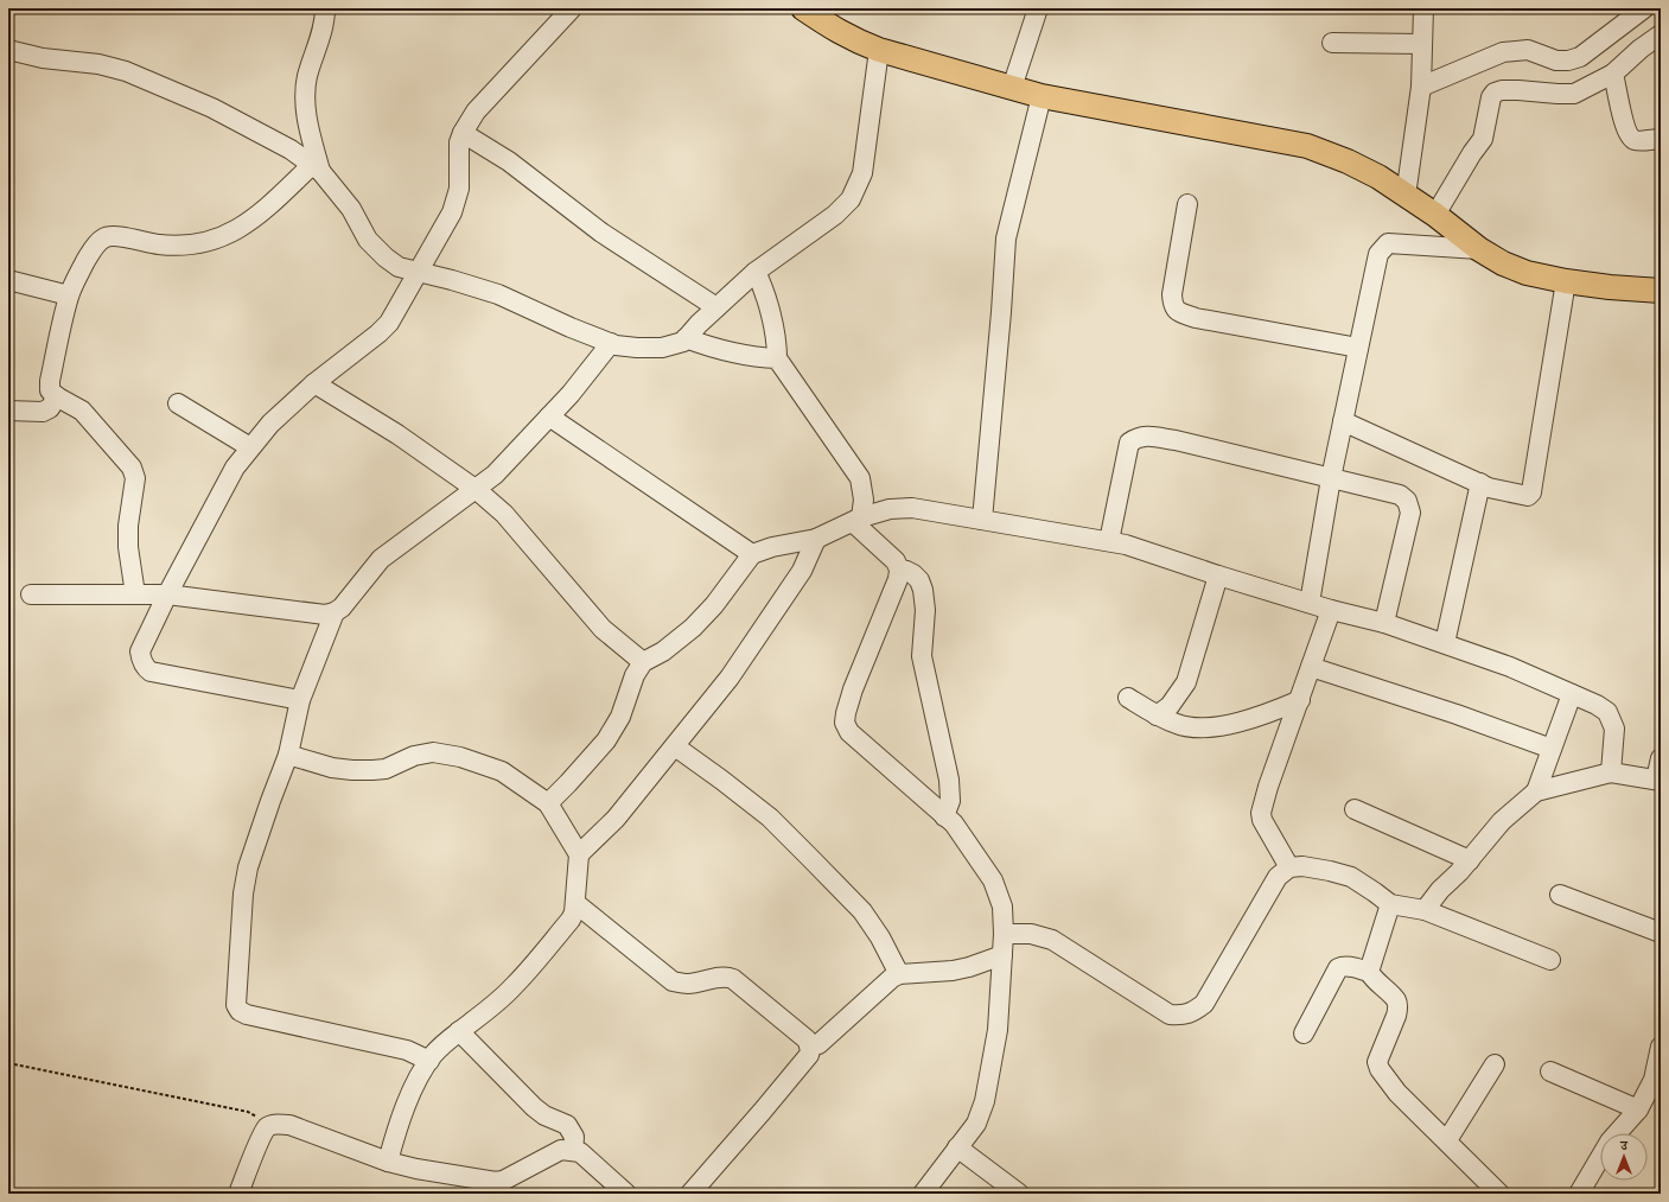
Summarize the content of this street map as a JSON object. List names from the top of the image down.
{
  "north": "top"
}
